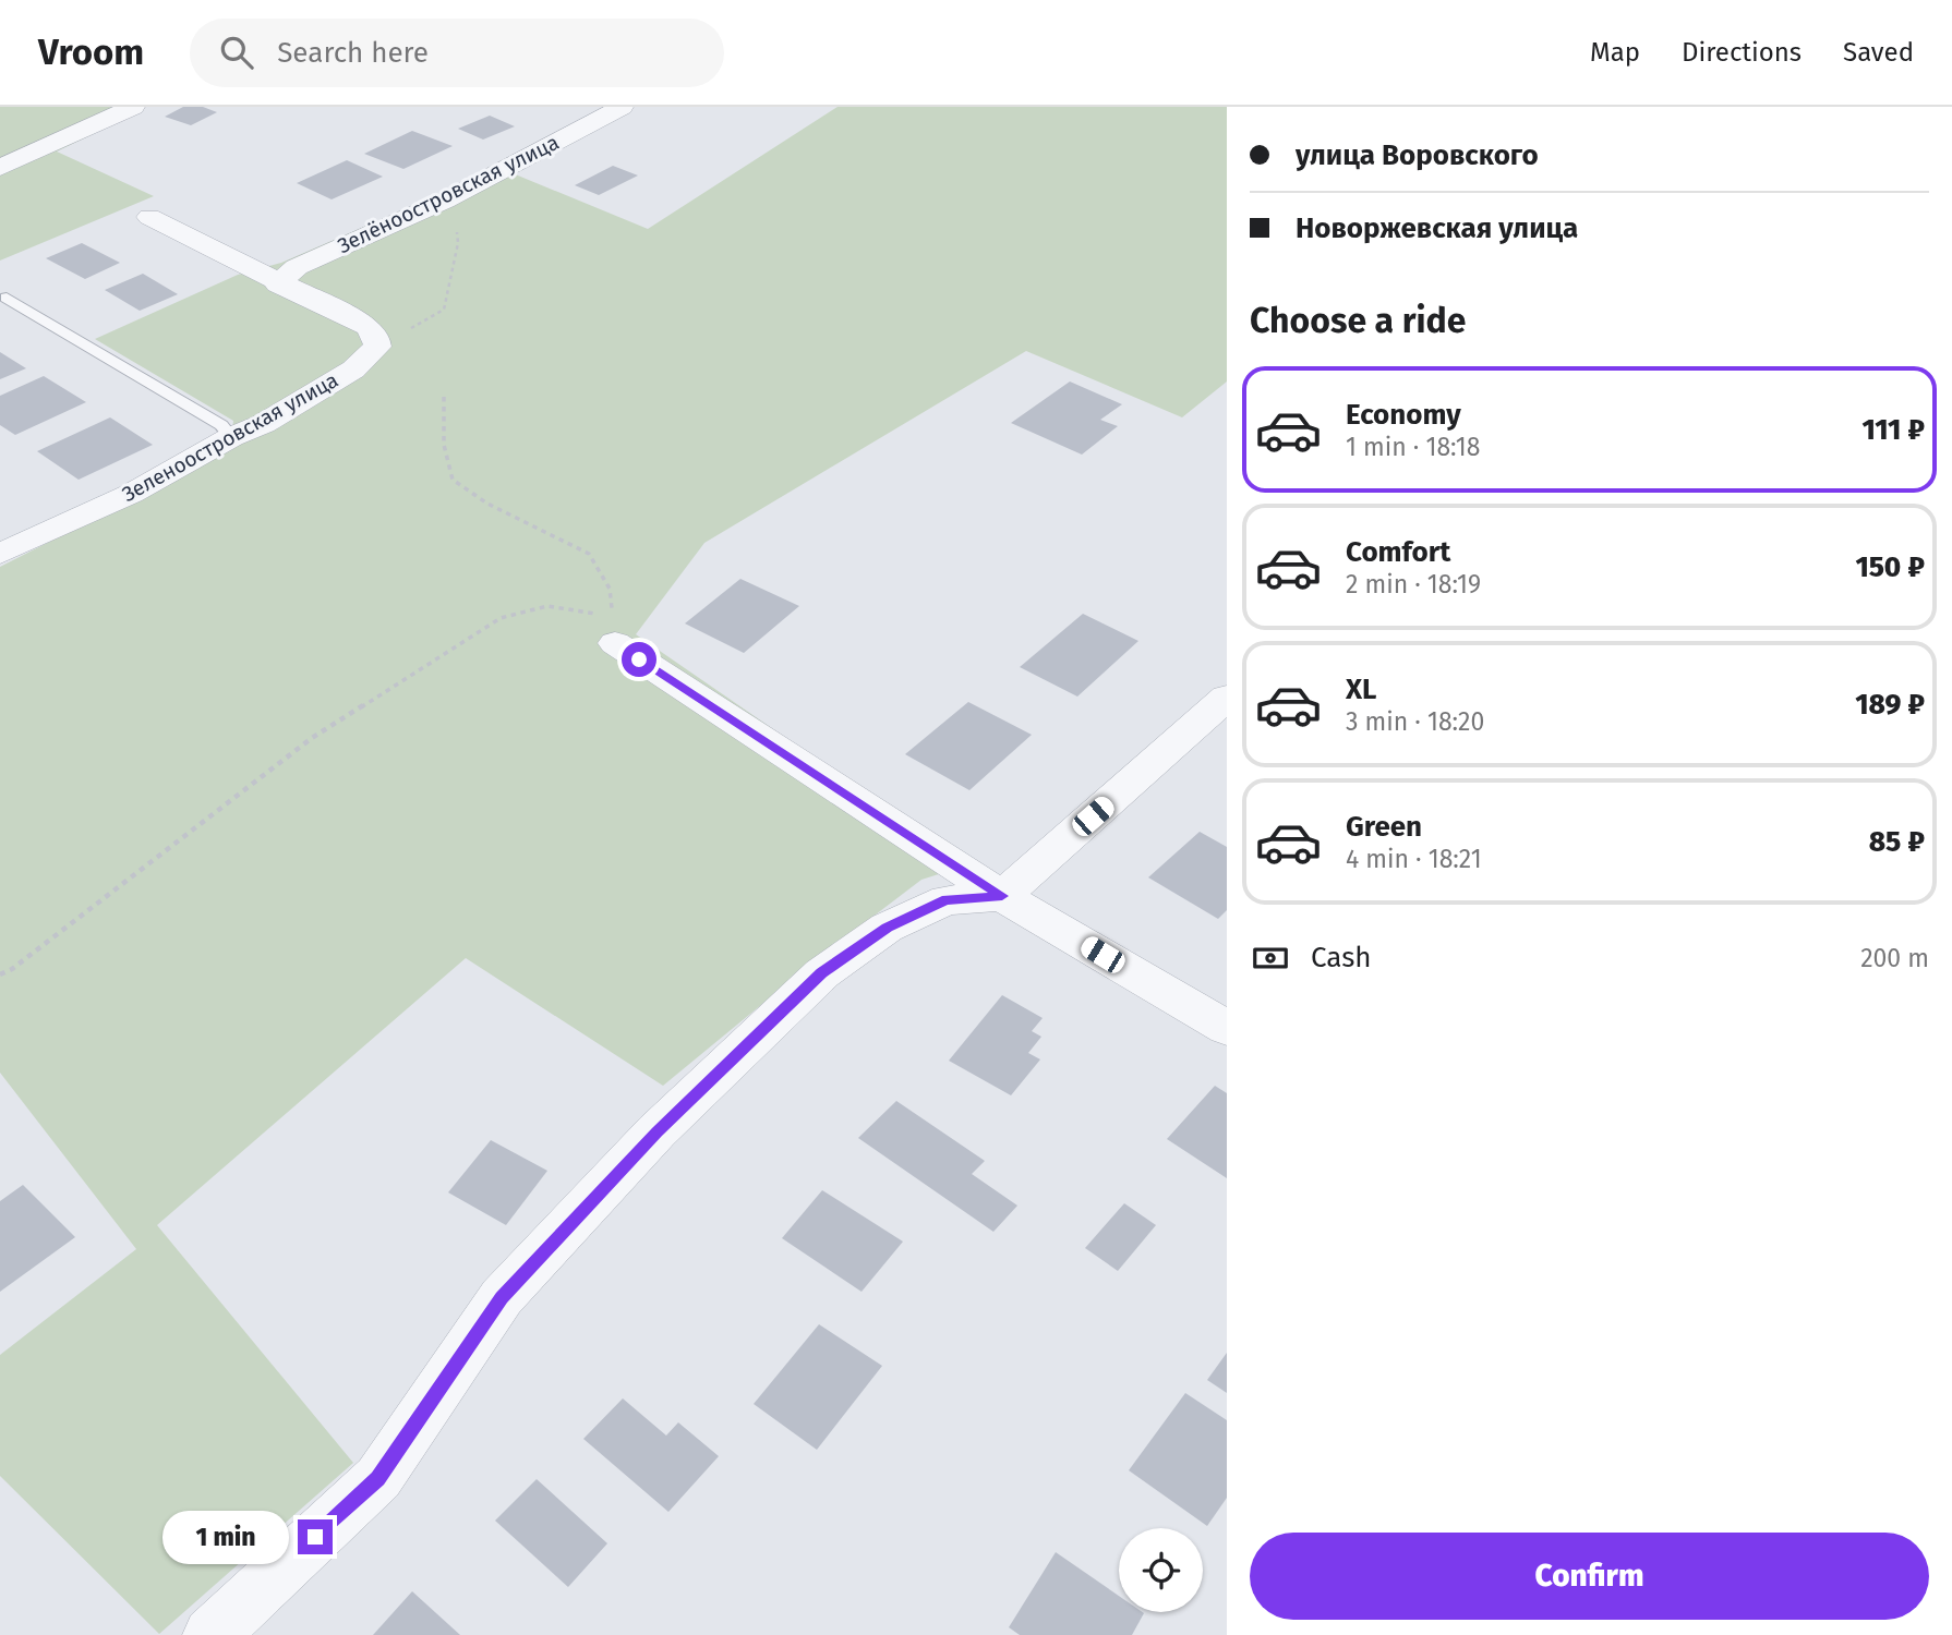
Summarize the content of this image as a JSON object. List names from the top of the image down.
{
  "streets": {
    "street": ["Зелёноостровская улица", "Зеленоостровская улица"]
  },
  "page": {
    "header": "Vroom",
    "search": "Search here",
    "nav": ["Map", "Directions", "Saved"],
    "banner": ["улица Воровского", "Новоржевская улица"],
    "heading": "Choose a ride",
    "list": [
      {
        "name": "Economy",
        "note": "1 min · 18:18",
        "value": "111 ₽"
      },
      {
        "name": "Comfort",
        "note": "2 min · 18:19",
        "value": "150 ₽"
      },
      {
        "name": "XL",
        "note": "3 min · 18:20",
        "value": "189 ₽"
      },
      {
        "name": "Green",
        "note": "4 min · 18:21",
        "value": "85 ₽"
      }
    ],
    "pay": ["Cash", "200 m"],
    "bubble": "1 min",
    "buttons": "Confirm"
  }
}
